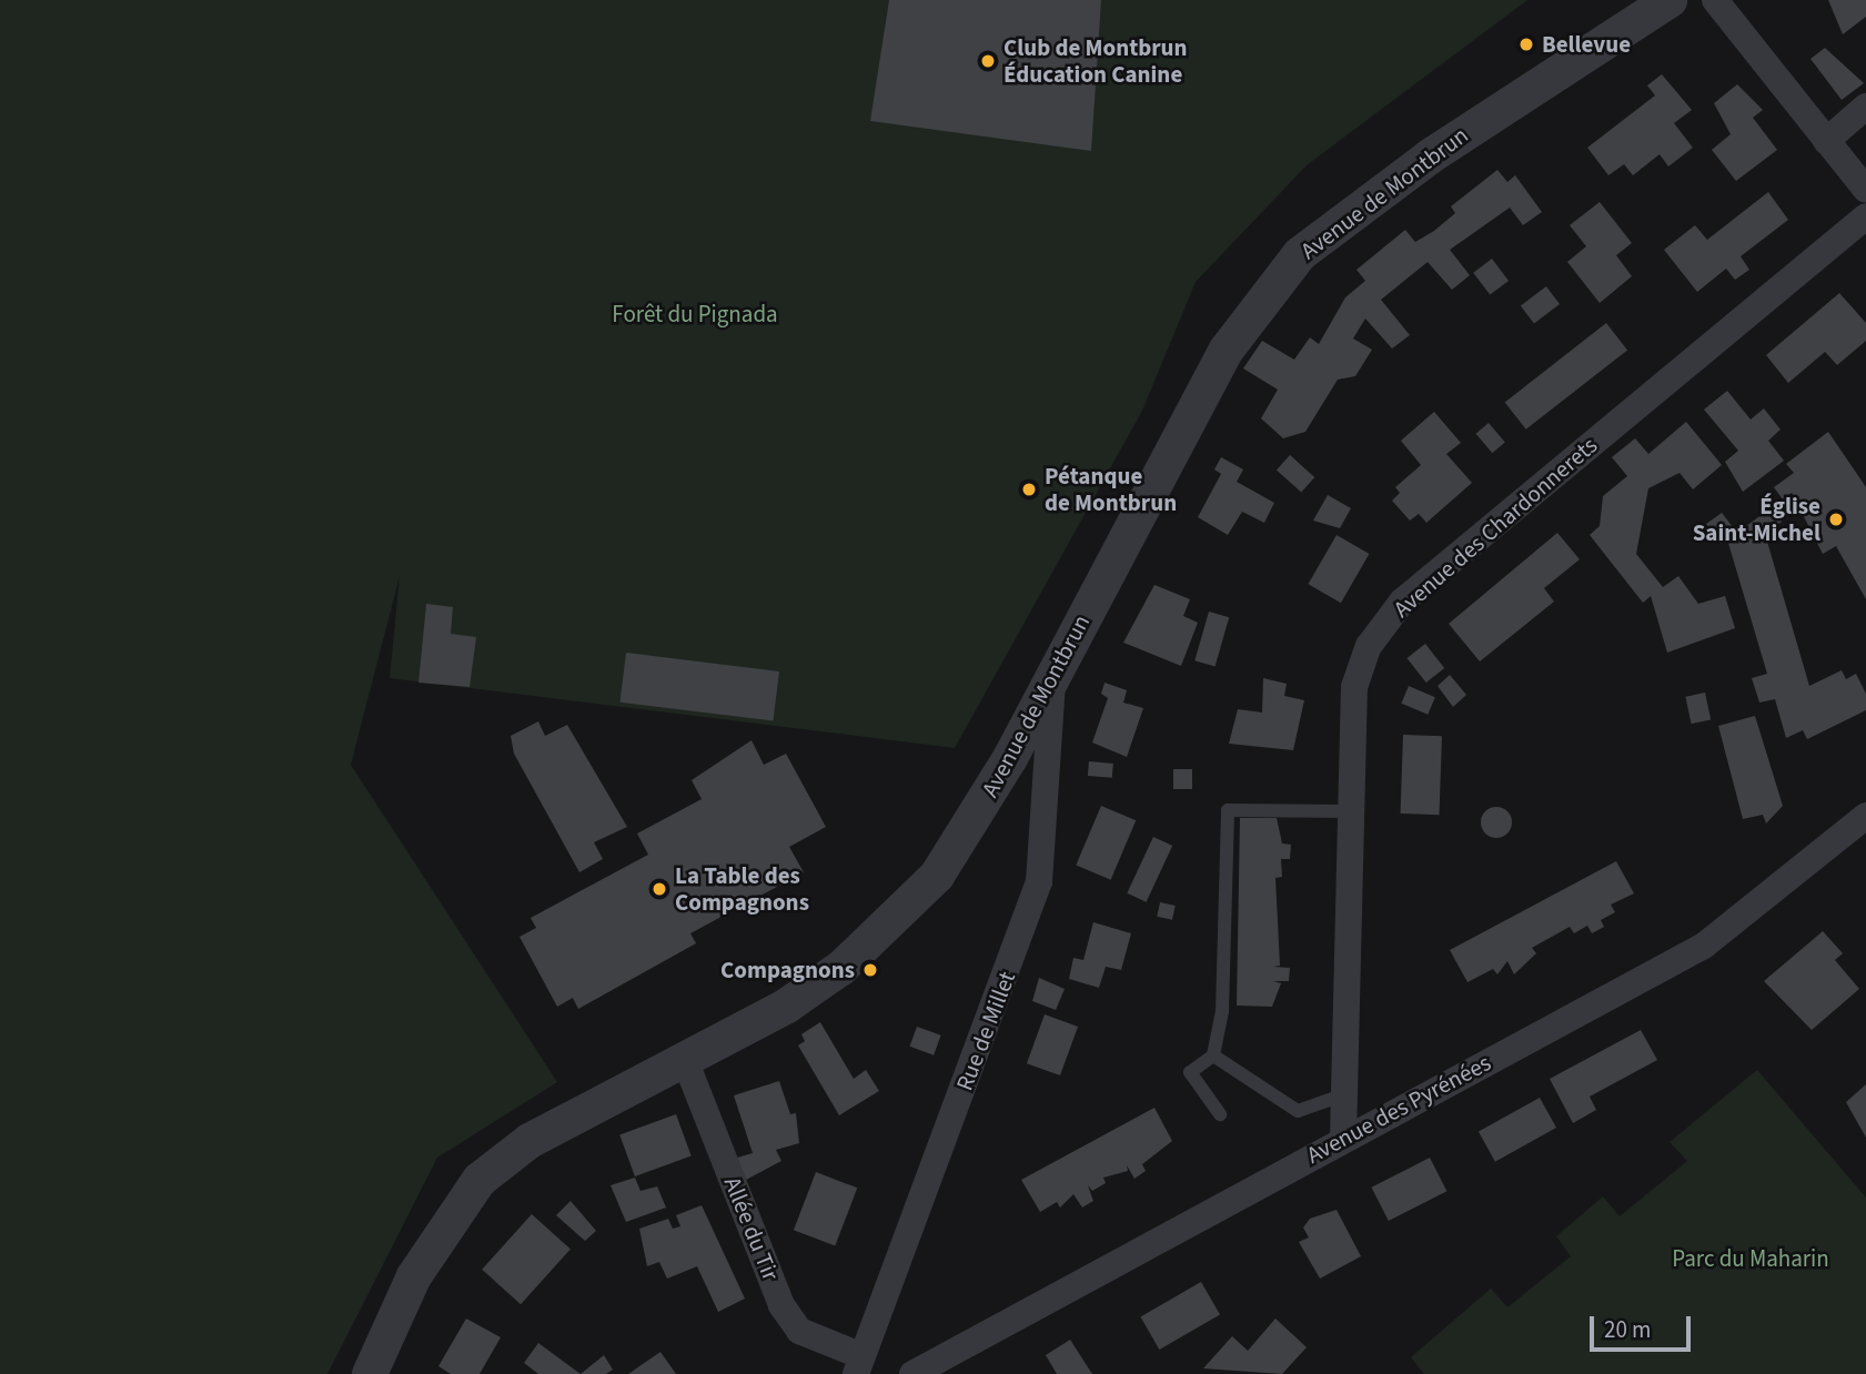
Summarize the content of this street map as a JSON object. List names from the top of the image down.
{
  "streets": {
    "street": [
      "Avenue de Montbrun",
      "Avenue des Chardonnerets",
      "Rue de Millet",
      "Avenue des Pyrénées",
      "Allée du Tir"
    ]
  },
  "crossings": [
    ["Avenue de Montbrun", "Rue de Millet"],
    ["Avenue de Montbrun", "Allée du Tir"],
    ["Avenue des Chardonnerets", "Avenue des Pyrénées"],
    ["Rue de Millet", "Allée du Tir"]
  ],
  "parks": ["Forêt du Pignada", "Parc du Maharin"],
  "places": [
    "Bellevue",
    "Club de Montbrun Éducation Canine",
    "Pétanque de Montbrun",
    "Église Saint-Michel",
    "La Table des Compagnons",
    "Compagnons"
  ],
  "scale_bar": "20 m"
}
